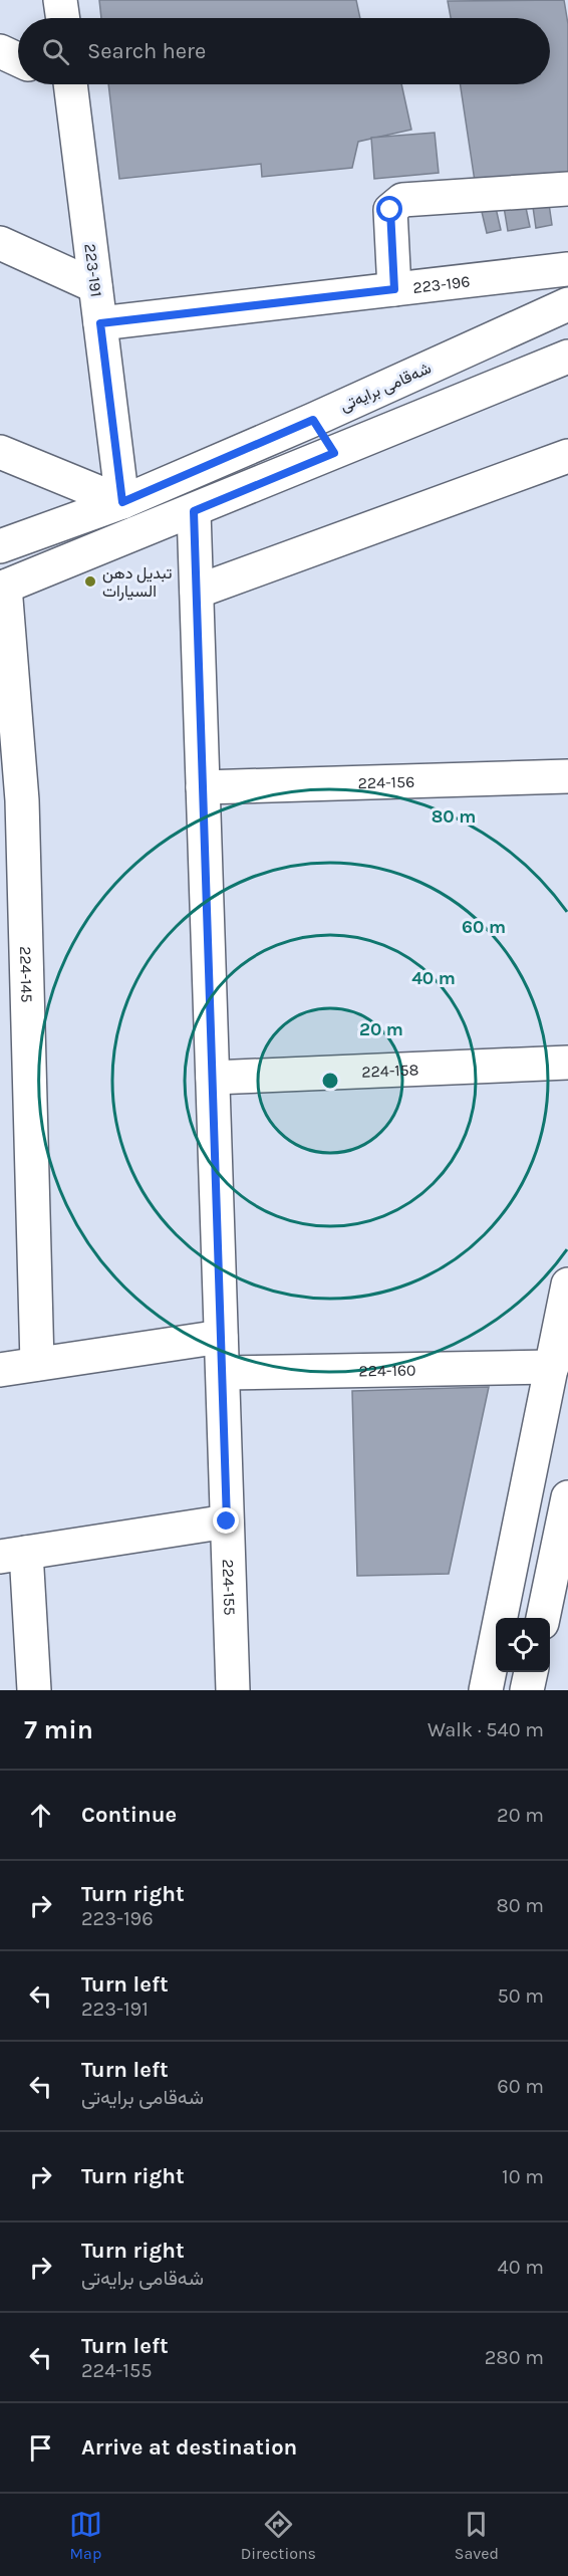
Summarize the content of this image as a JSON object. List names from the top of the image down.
{
  "streets": {
    "main road": [
      "223-191",
      "223-196",
      "شەقامی برایەتی",
      "224-156",
      "224-145",
      "224-158",
      "224-160",
      "224-155"
    ]
  },
  "crossings": [
    ["223-191", "223-196"],
    ["223-191", "شەقامی برایەتی"],
    ["224-156", "224-155"],
    ["224-158", "224-155"],
    ["224-160", "224-155"]
  ],
  "places": ["تبديل دهن السيارات"],
  "page": {
    "search": "Search here",
    "heading": ["7 min", "Walk · 540 m"],
    "list": [
      ["Continue", "20 m"],
      ["Turn right", "223-196", "80 m"],
      ["Turn left", "223-191", "50 m"],
      ["Turn left", "شەقامی برایەتی", "60 m"],
      ["Turn right", "10 m"],
      ["Turn right", "شەقامی برایەتی", "40 m"],
      ["Turn left", "224-155", "280 m"],
      "Arrive at destination"
    ],
    "nav": ["Map", "Directions", "Saved"]
  },
  "rings": [
    "80 m",
    "60 m",
    "40 m",
    "20 m"
  ]
}
